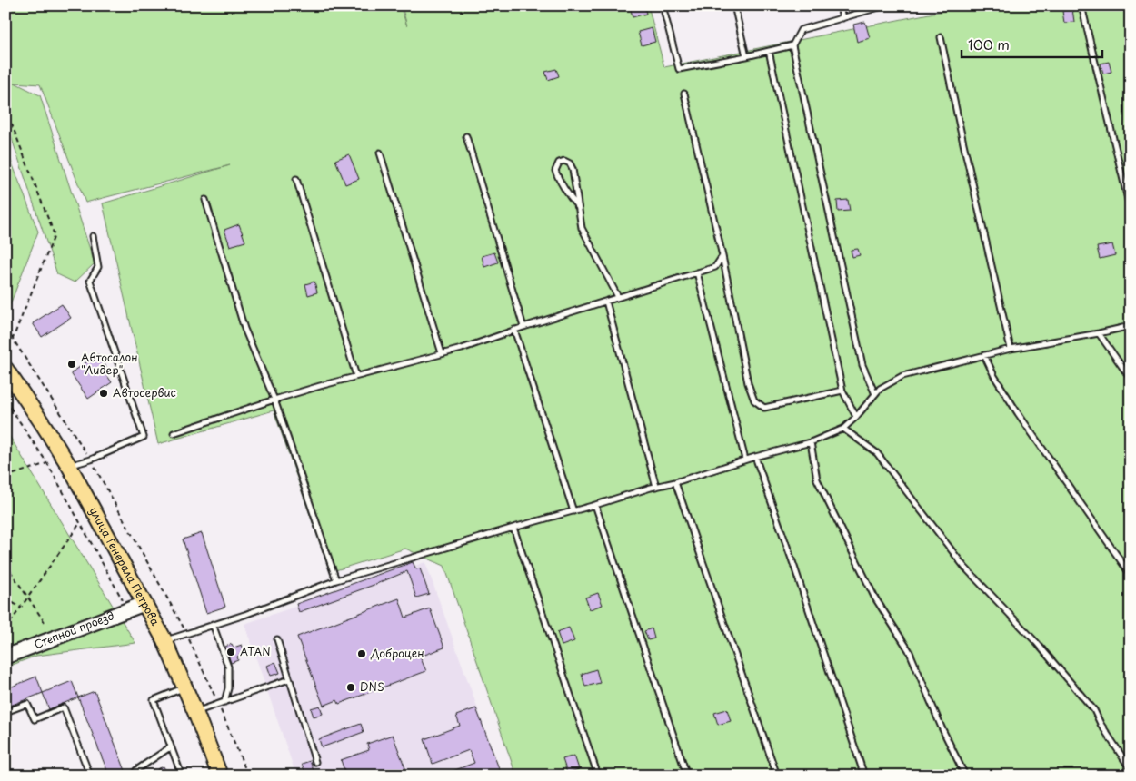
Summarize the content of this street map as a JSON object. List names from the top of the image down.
{
  "streets": {
    "main road": ["улица Генерала Петрова", "Степной проезд"]
  },
  "crossings": [
    ["улица Генерала Петрова", "Степной проезд"]
  ],
  "places": [
    "Автосалон \"Лидер\"",
    "Автосервис",
    "ATAN",
    "Доброцен",
    "DNS"
  ],
  "scale_bar": "100 m"
}
